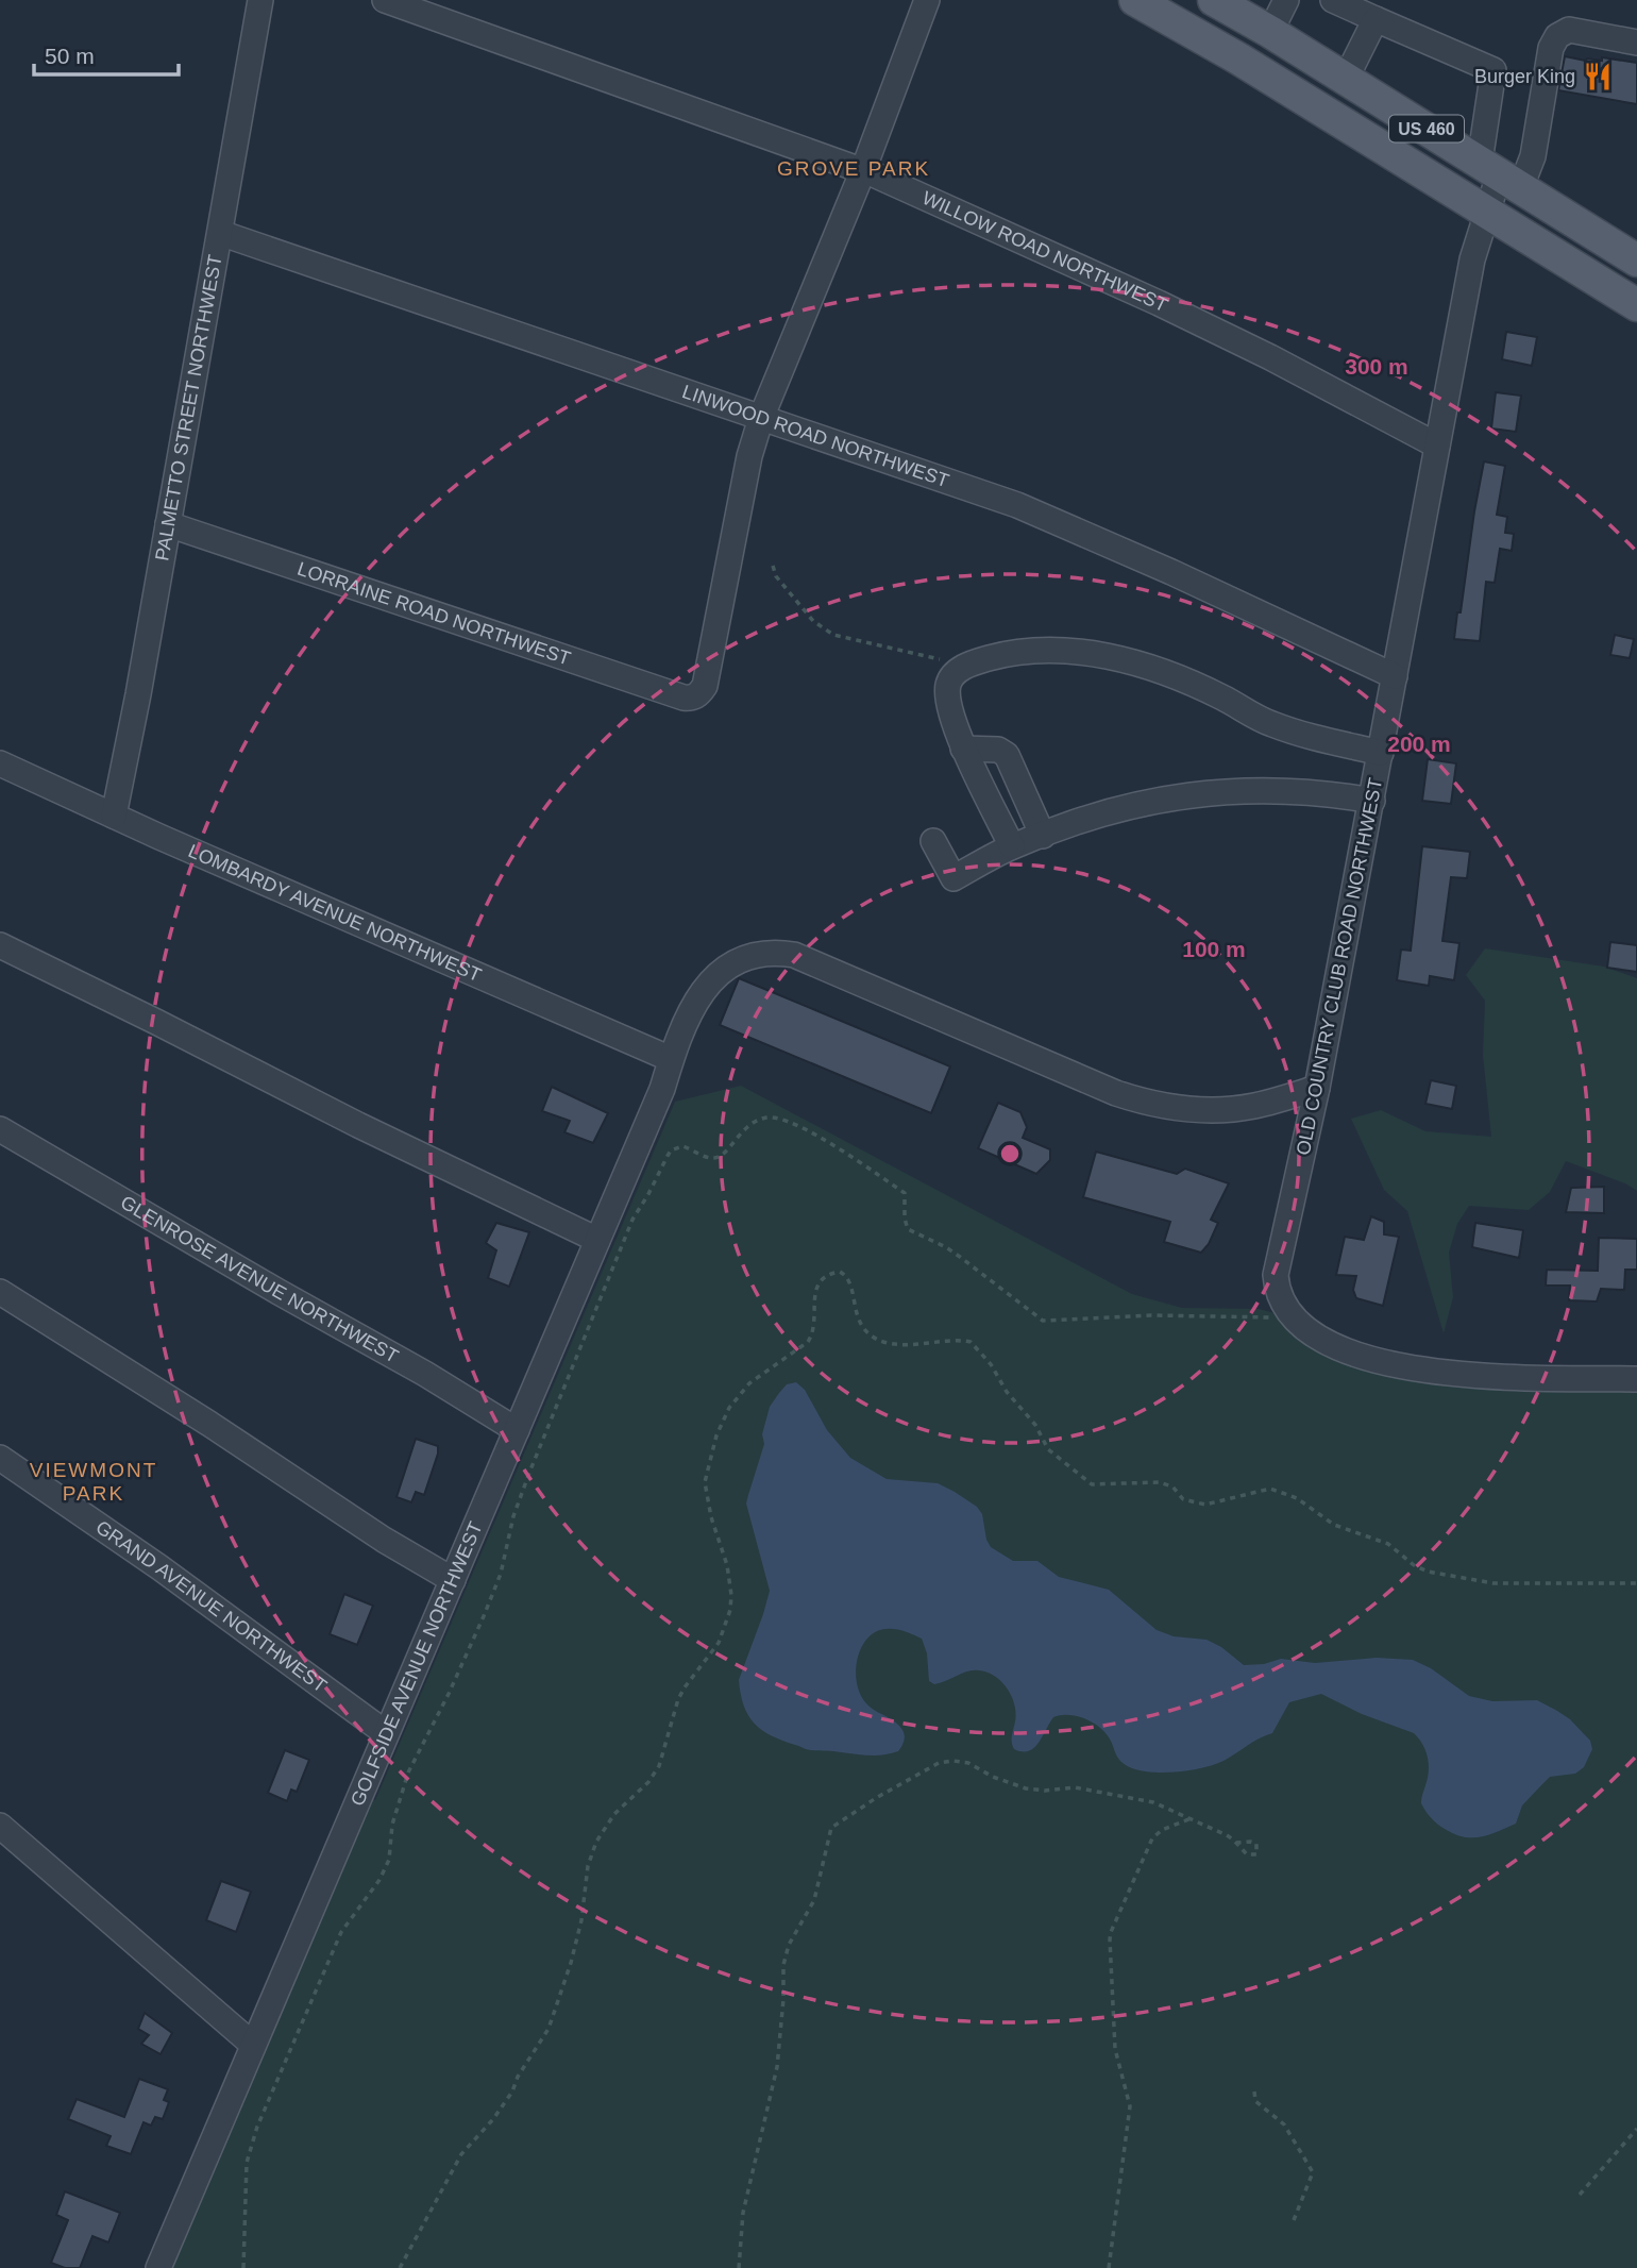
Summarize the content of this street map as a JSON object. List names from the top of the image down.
{
  "streets": {
    "main road": ["US 460"],
    "street": [
      "WILLOW ROAD NORTHWEST",
      "PALMETTO STREET NORTHWEST",
      "LINWOOD ROAD NORTHWEST",
      "LORRAINE ROAD NORTHWEST",
      "LOMBARDY AVENUE NORTHWEST",
      "OLD COUNTRY CLUB ROAD NORTHWEST",
      "GLENROSE AVENUE NORTHWEST",
      "GRAND AVENUE NORTHWEST",
      "GOLFSIDE AVENUE NORTHWEST"
    ]
  },
  "crossings": [
    ["US 460", "OLD COUNTRY CLUB ROAD NORTHWEST"],
    ["WILLOW ROAD NORTHWEST", "OLD COUNTRY CLUB ROAD NORTHWEST"],
    ["PALMETTO STREET NORTHWEST", "LINWOOD ROAD NORTHWEST"],
    ["PALMETTO STREET NORTHWEST", "LORRAINE ROAD NORTHWEST"],
    ["PALMETTO STREET NORTHWEST", "LOMBARDY AVENUE NORTHWEST"],
    ["LINWOOD ROAD NORTHWEST", "LORRAINE ROAD NORTHWEST"],
    ["LINWOOD ROAD NORTHWEST", "OLD COUNTRY CLUB ROAD NORTHWEST"],
    ["LOMBARDY AVENUE NORTHWEST", "GOLFSIDE AVENUE NORTHWEST"],
    ["OLD COUNTRY CLUB ROAD NORTHWEST", "GOLFSIDE AVENUE NORTHWEST"],
    ["GLENROSE AVENUE NORTHWEST", "GOLFSIDE AVENUE NORTHWEST"],
    ["GRAND AVENUE NORTHWEST", "GOLFSIDE AVENUE NORTHWEST"]
  ],
  "districts": ["GROVE PARK", "VIEWMONT PARK"],
  "places": {
    "restaurant": ["Burger King"]
  },
  "scale_bar": "50 m",
  "rings": ["300 m", "200 m", "100 m"]
}
